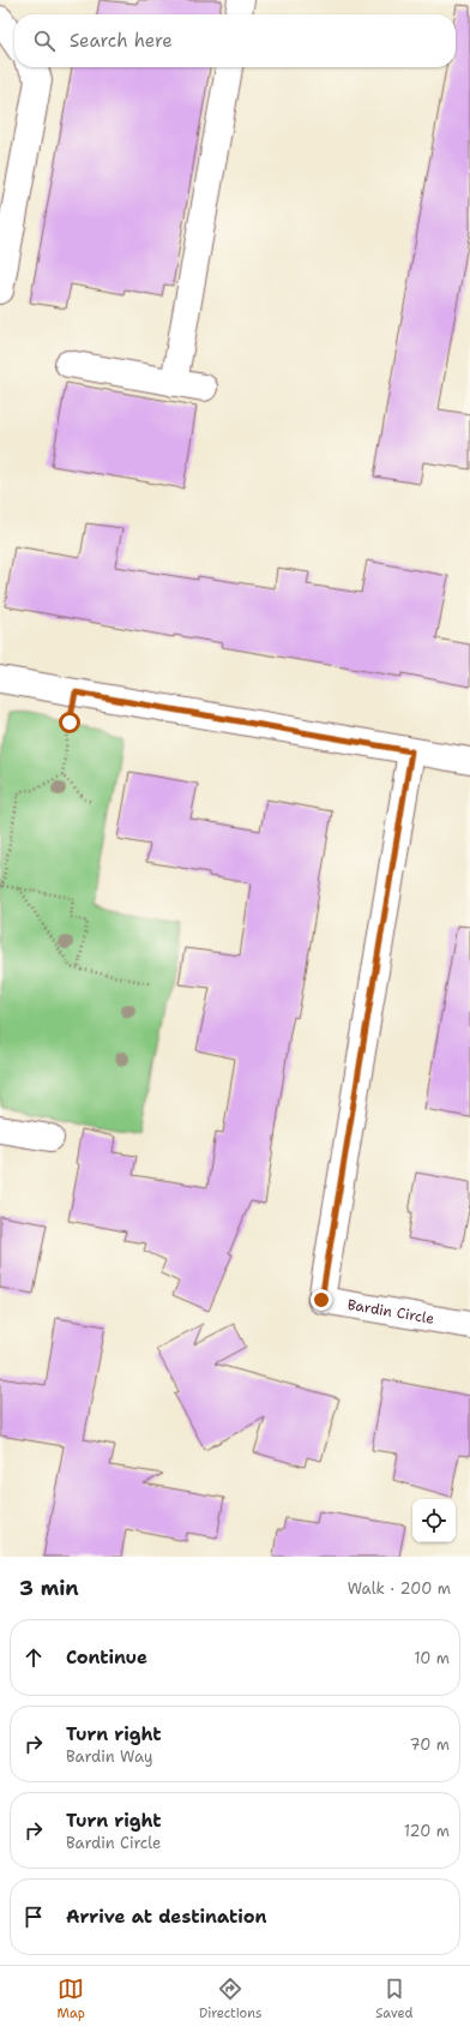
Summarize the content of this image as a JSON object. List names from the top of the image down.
{
  "streets": {
    "street": ["Bardin Circle"]
  },
  "page": {
    "search": "Search here",
    "heading": ["3 min", "Walk · 200 m"],
    "list": [
      ["Continue", "10 m"],
      ["Turn right", "Bardin Way", "70 m"],
      ["Turn right", "Bardin Circle", "120 m"],
      "Arrive at destination"
    ],
    "nav": ["Map", "Directions", "Saved"]
  }
}
